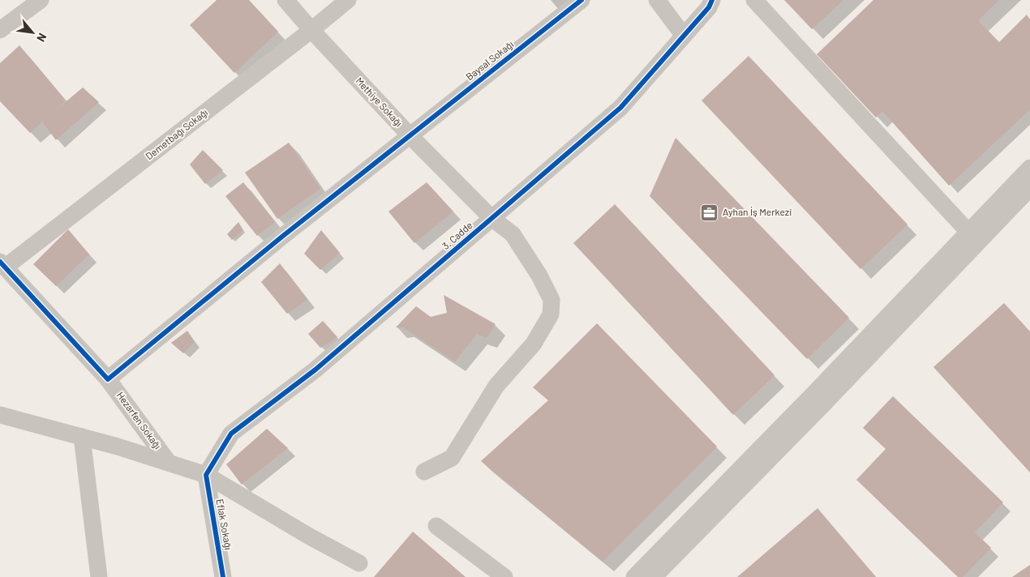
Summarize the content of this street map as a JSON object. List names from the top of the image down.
{
  "streets": {
    "street": [
      "Baysal Sokağı",
      "Methiye Sokağı",
      "Demetbağı Sokağı",
      "3. Cadde",
      "Hezarfen Sokağı",
      "Eflak Sokağı"
    ]
  },
  "crossings": [
    ["Baysal Sokağı", "Methiye Sokağı"],
    ["Baysal Sokağı", "Hezarfen Sokağı"],
    ["Methiye Sokağı", "Demetbağı Sokağı"],
    ["Methiye Sokağı", "3. Cadde"],
    ["Demetbağı Sokağı", "Hezarfen Sokağı"],
    ["3. Cadde", "Eflak Sokağı"]
  ],
  "places": {
    "office": ["Ayhan İş Merkezi"]
  },
  "north": "bottom right"
}
